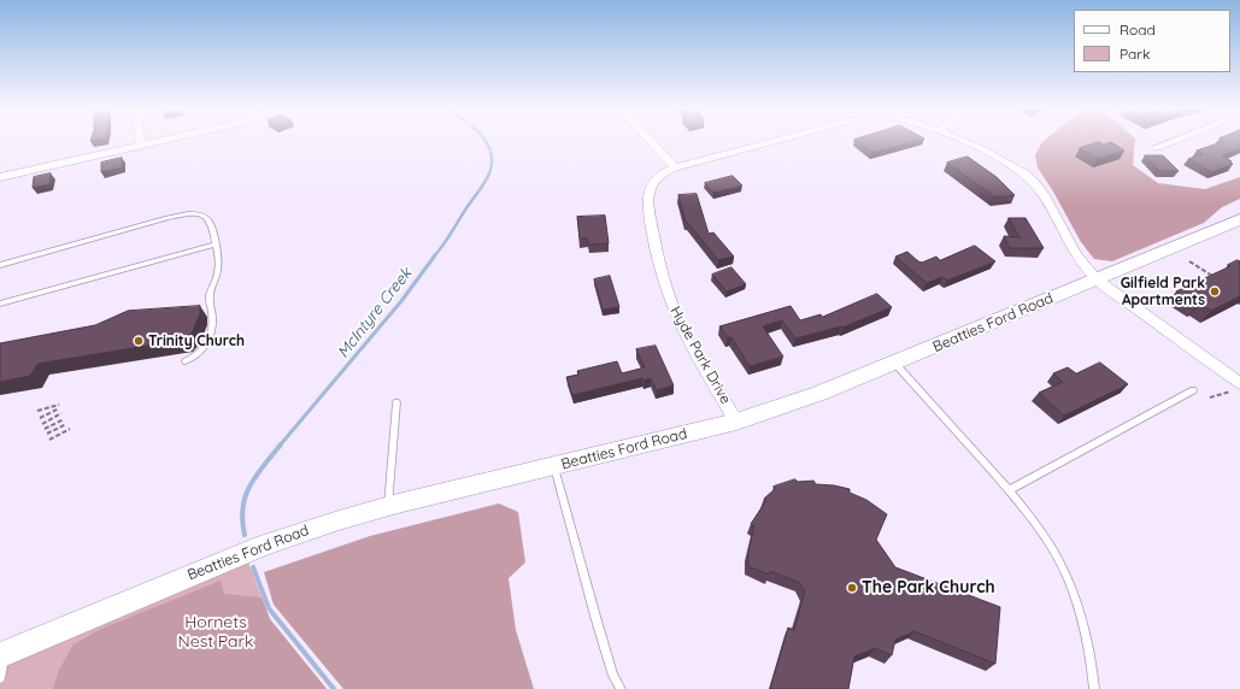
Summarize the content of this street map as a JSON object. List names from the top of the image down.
{
  "streets": {
    "main road": ["Beatties Ford Road"],
    "street": ["Hyde Park Drive"]
  },
  "crossings": [
    ["Beatties Ford Road", "Hyde Park Drive"]
  ],
  "water": ["McIntyre Creek"],
  "parks": ["Hornets Nest Park"],
  "places": ["Gilfield Park Apartments", "Trinity Church", "The Park Church"],
  "legend": ["Road", "Park"]
}
